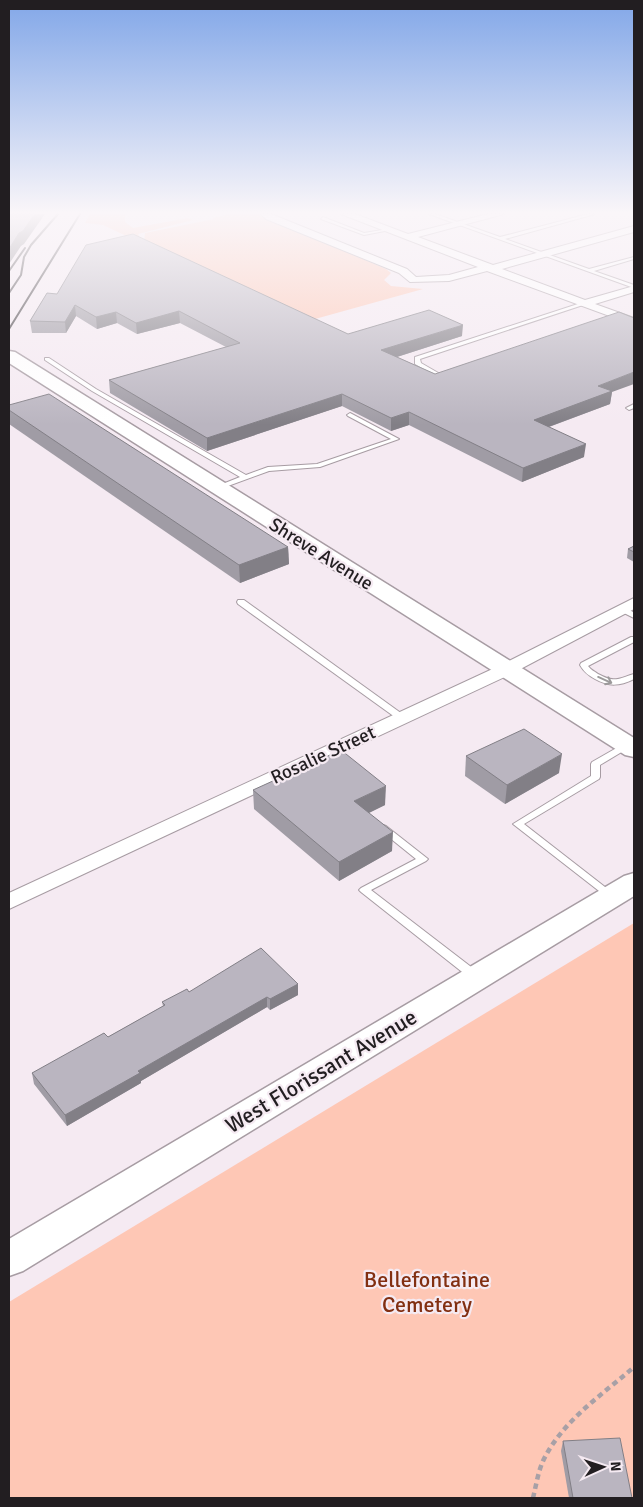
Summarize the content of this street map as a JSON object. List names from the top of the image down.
{
  "streets": {
    "street": ["Shreve Avenue", "Rosalie Street", "West Florissant Avenue"]
  },
  "crossings": [
    ["Shreve Avenue", "Rosalie Street"]
  ],
  "parks": ["Bellefontaine Cemetery"],
  "north": "right"
}
